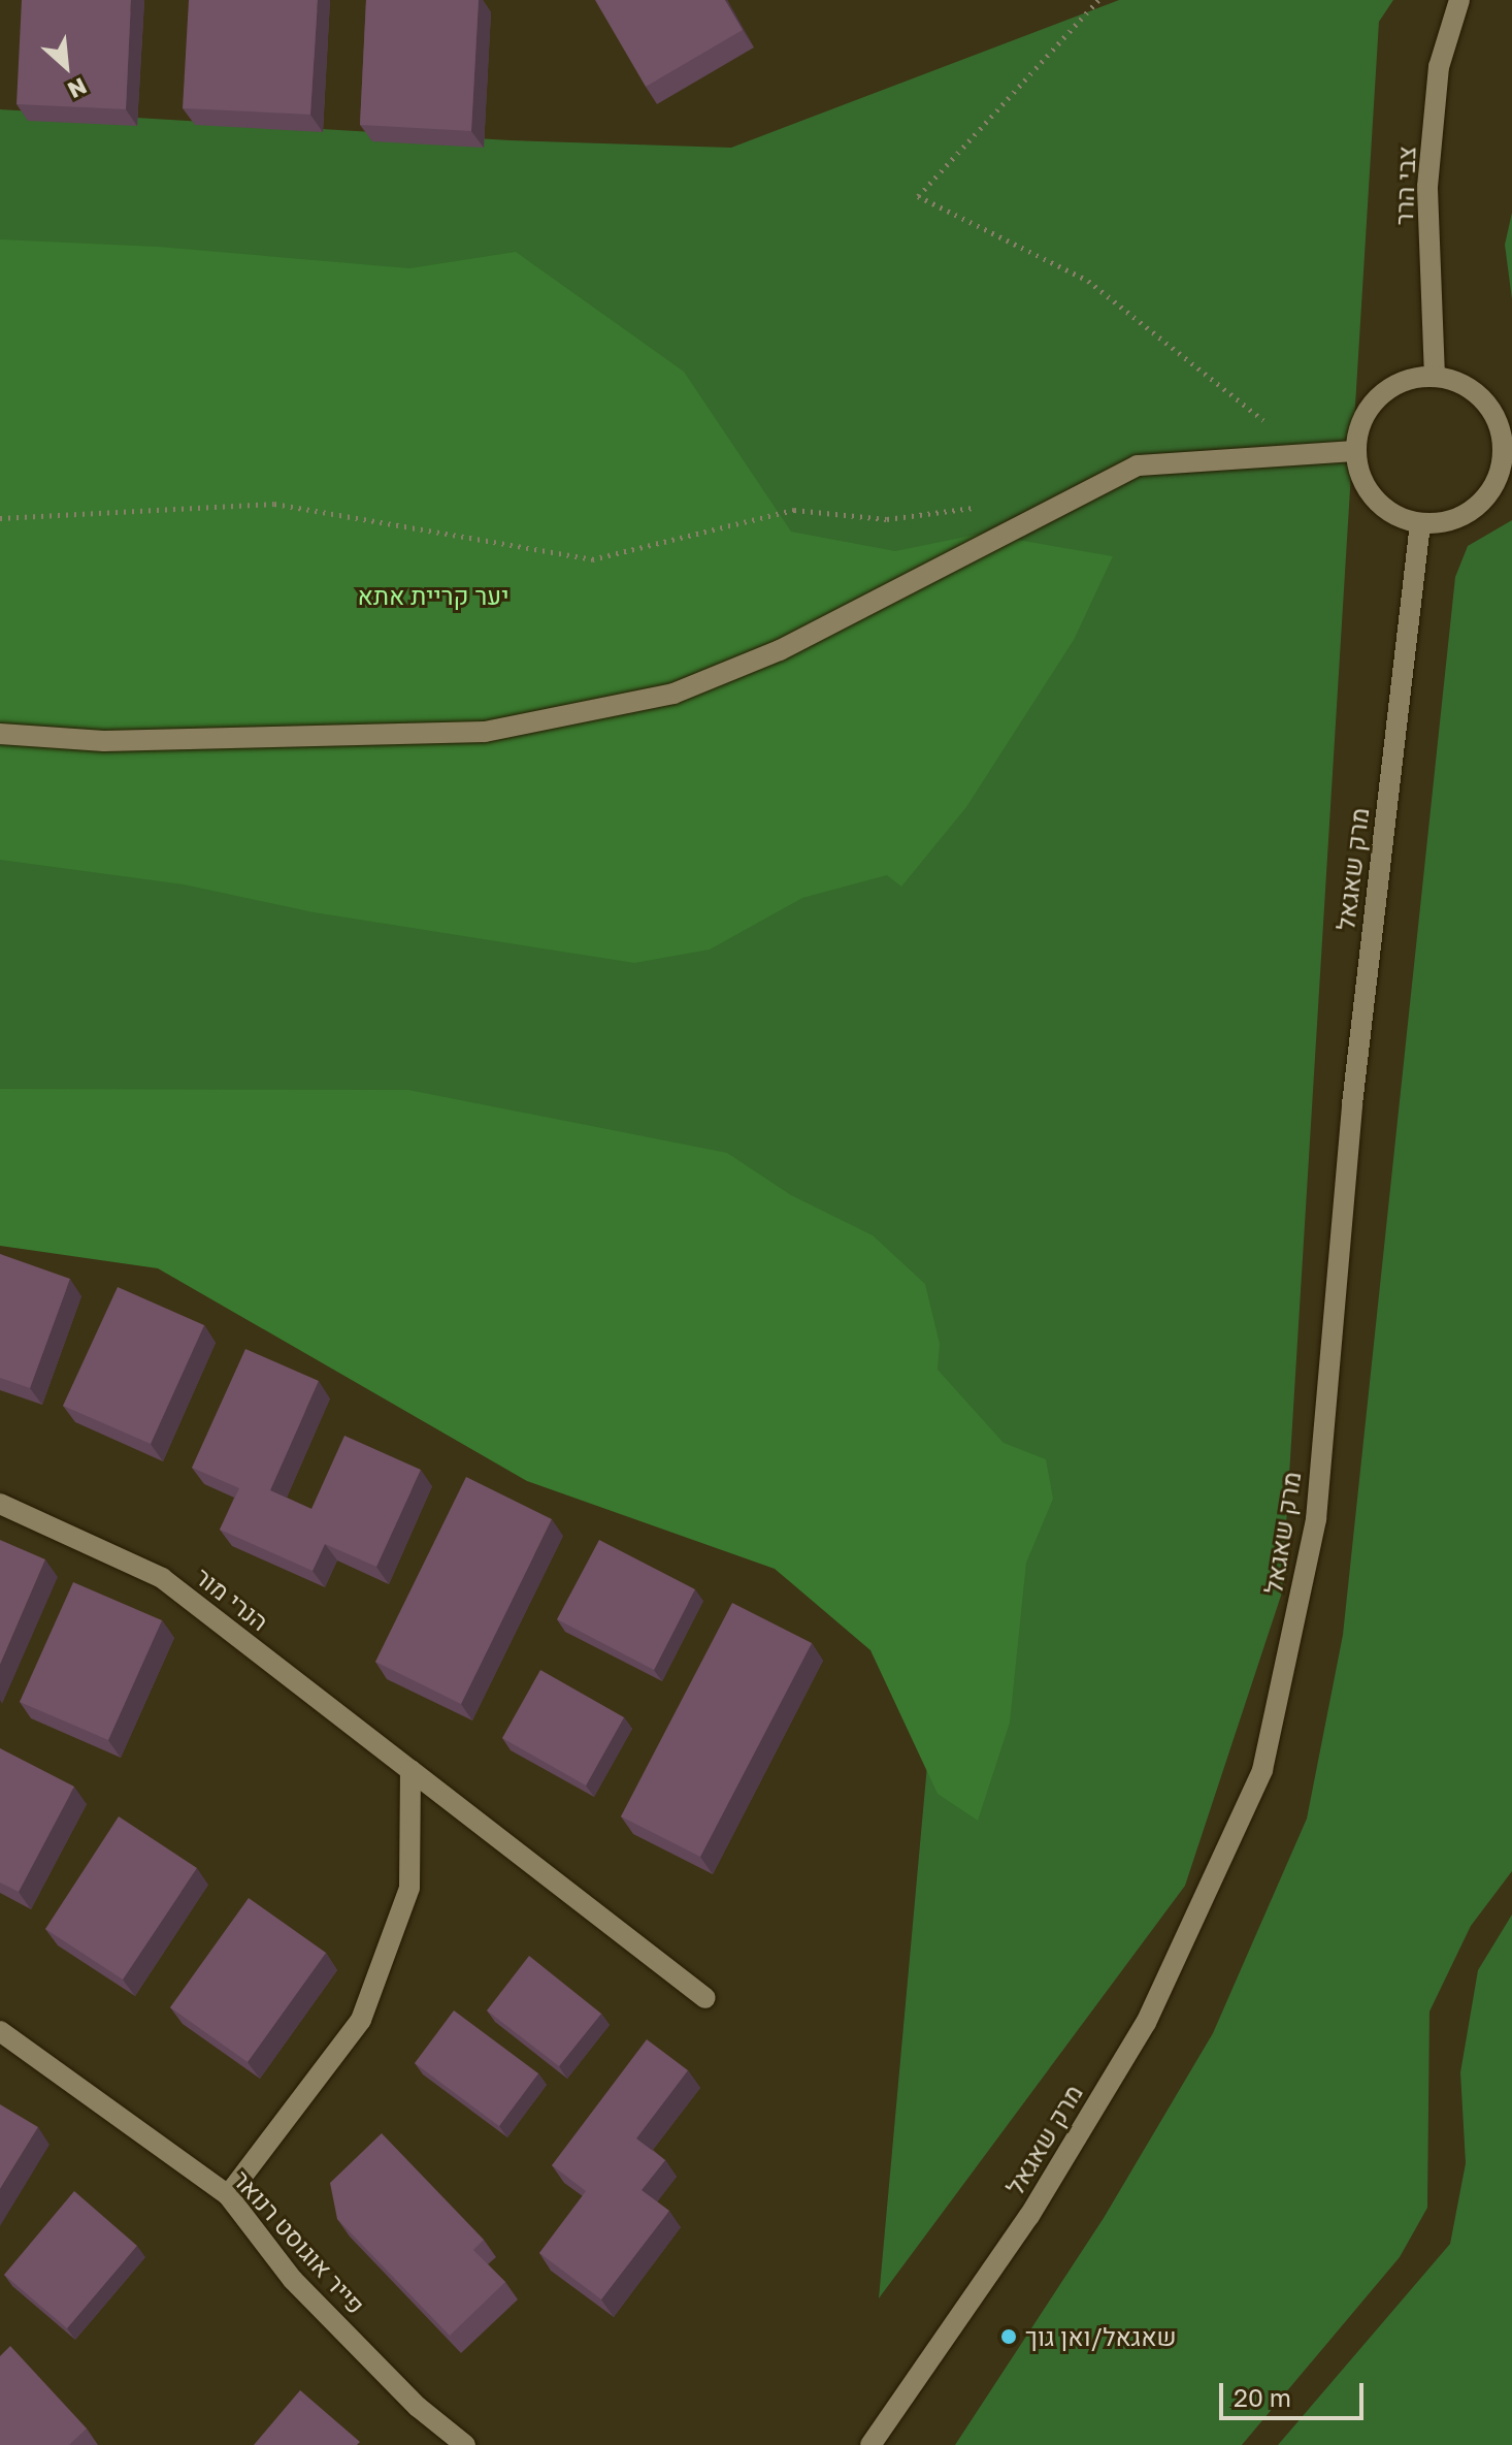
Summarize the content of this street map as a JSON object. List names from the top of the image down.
{
  "streets": {
    "street": [
      "צבי הרר",
      "מרק שאגאל",
      "הנרי מור",
      "פייר אוגוסט רנואר"
    ]
  },
  "crossings": [
    ["צבי הרר", "מרק שאגאל"]
  ],
  "parks": ["יער קריית אתא"],
  "places": ["שאגאל/ואן גוך"],
  "scale_bar": "20 m",
  "north": "bottom right"
}
